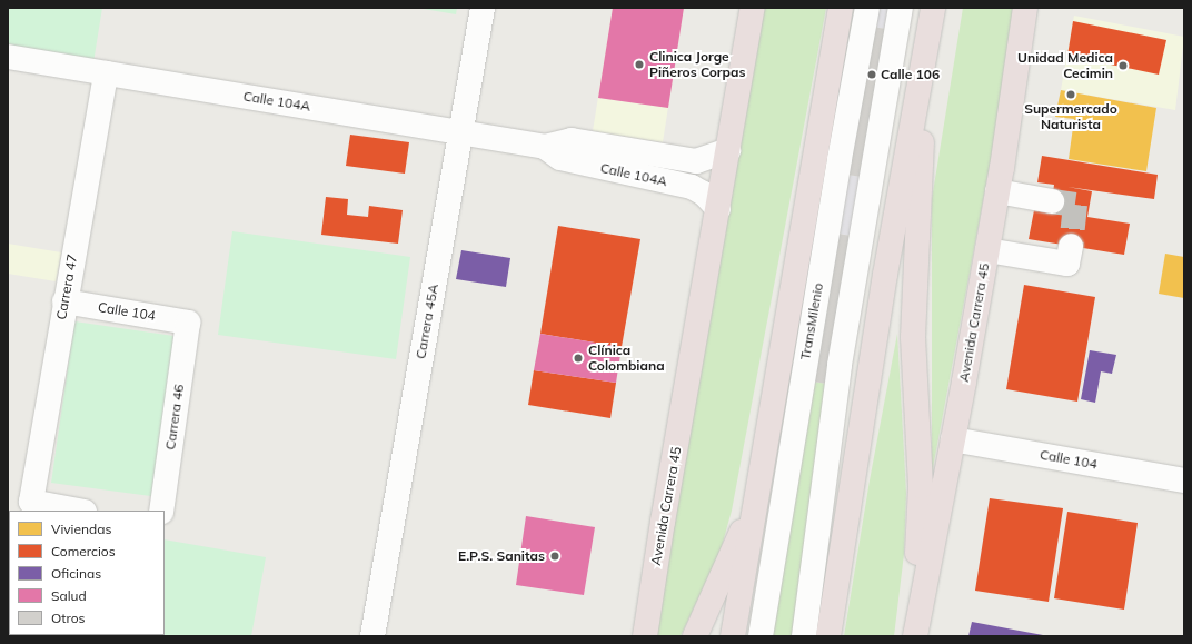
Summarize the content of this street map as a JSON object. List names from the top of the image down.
{
  "streets": {
    "highway": ["Avenida Carrera 45"],
    "street": [
      "Calle 104A",
      "Carrera 47",
      "Calle 104",
      "Carrera 45A",
      "TransMilenio",
      "Carrera 46"
    ]
  },
  "crossings": [
    ["Calle 104A", "Carrera 47"],
    ["Calle 104A", "Carrera 45A"],
    ["Calle 104A", "Avenida Carrera 45"],
    ["Carrera 47", "Calle 104"],
    ["Calle 104", "Avenida Carrera 45"],
    ["Calle 104", "Carrera 46"]
  ],
  "places": [
    "Clinica Jorge Piñeros Corpas",
    "Unidad Medica Cecimin",
    "Calle 106",
    "Supermercado Naturista",
    "Clínica Colombiana",
    "E.P.S. Sanitas"
  ],
  "legend": [
    "Viviendas",
    "Comercios",
    "Oficinas",
    "Salud",
    "Otros"
  ]
}
